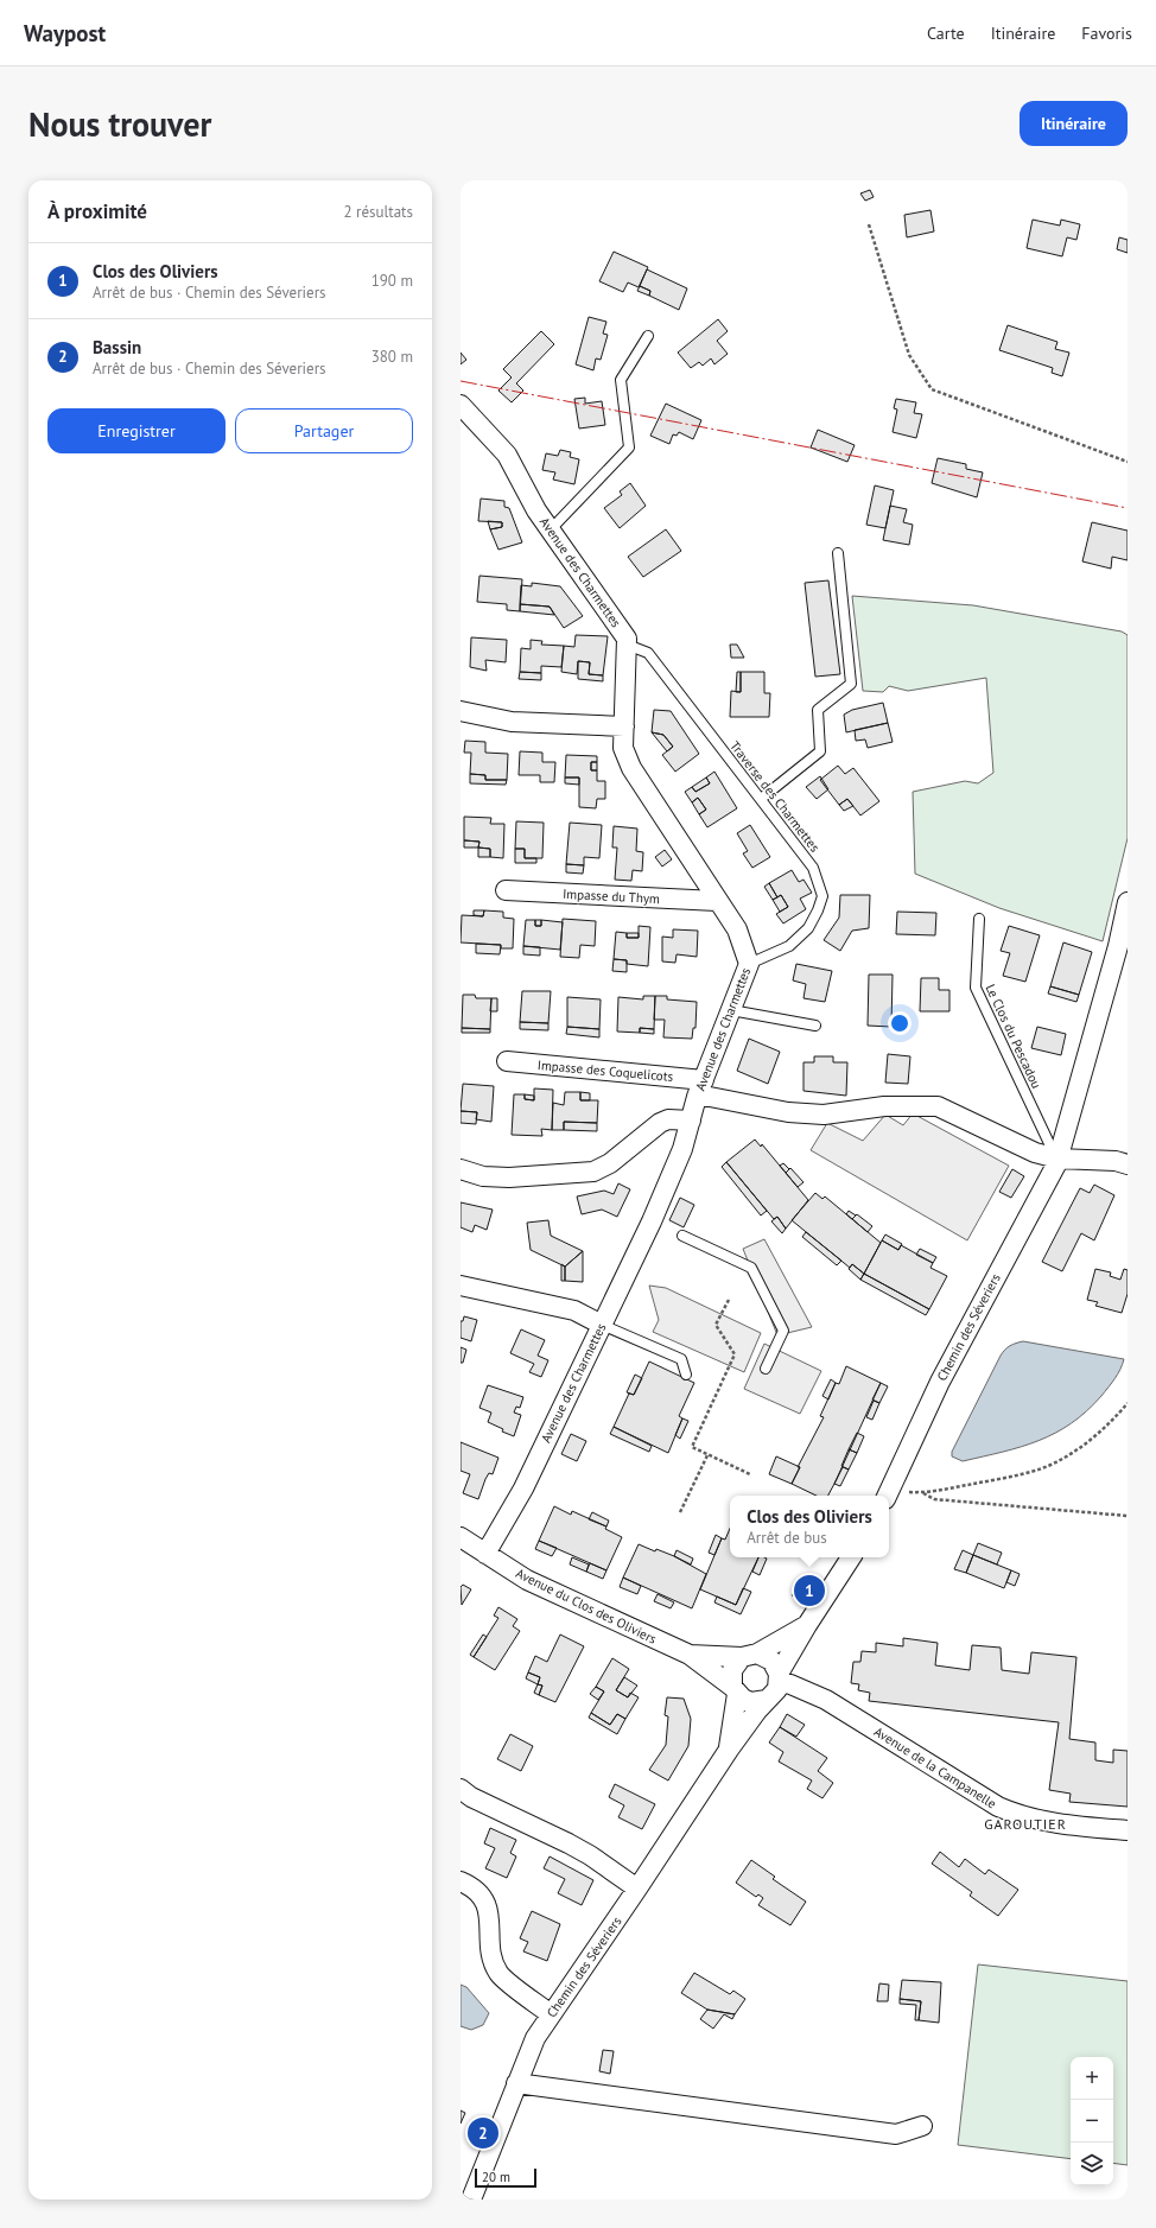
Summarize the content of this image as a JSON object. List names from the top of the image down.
{
  "streets": {
    "street": [
      "Avenue des Charmettes",
      "Impasse du Thym",
      "Impasse des Coquelicots",
      "Chemin des Séveriers",
      "Avenue du Clos des Oliviers",
      "Avenue de la Campanelle"
    ],
    "lane": ["Traverse des Charmettes", "Le Clos du Pescadou"]
  },
  "crossings": [
    ["Avenue des Charmettes", "Traverse des Charmettes"],
    ["Avenue des Charmettes", "Impasse du Thym"],
    ["Avenue des Charmettes", "Impasse des Coquelicots"],
    ["Avenue des Charmettes", "Avenue du Clos des Oliviers"],
    ["Le Clos du Pescadou", "Impasse des Coquelicots"],
    ["Le Clos du Pescadou", "Chemin des Séveriers"],
    ["Impasse des Coquelicots", "Chemin des Séveriers"],
    ["Chemin des Séveriers", "Avenue du Clos des Oliviers"],
    ["Chemin des Séveriers", "Avenue de la Campanelle"],
    ["Avenue du Clos des Oliviers", "Avenue de la Campanelle"]
  ],
  "districts": ["GAROUTIER"],
  "scale_bar": "20 m",
  "page": {
    "header": "Waypost",
    "nav": ["Carte", "Itinéraire", "Favoris"],
    "buttons": [
      "Itinéraire",
      ["Enregistrer", "Partager"]
    ],
    "title": "Nous trouver",
    "heading": ["À proximité", "2 résultats"],
    "list": [
      {
        "mark": "1",
        "name": "Clos des Oliviers",
        "note": "Arrêt de bus · Chemin des Séveriers",
        "value": "190 m"
      },
      {
        "mark": "2",
        "name": "Bassin",
        "note": "Arrêt de bus · Chemin des Séveriers",
        "value": "380 m"
      }
    ],
    "popup": ["Clos des Oliviers", "Arrêt de bus"],
    "pins": ["1", "2"],
    "map_buttons": ["+", "−"],
    "scale": "20 m"
  }
}
